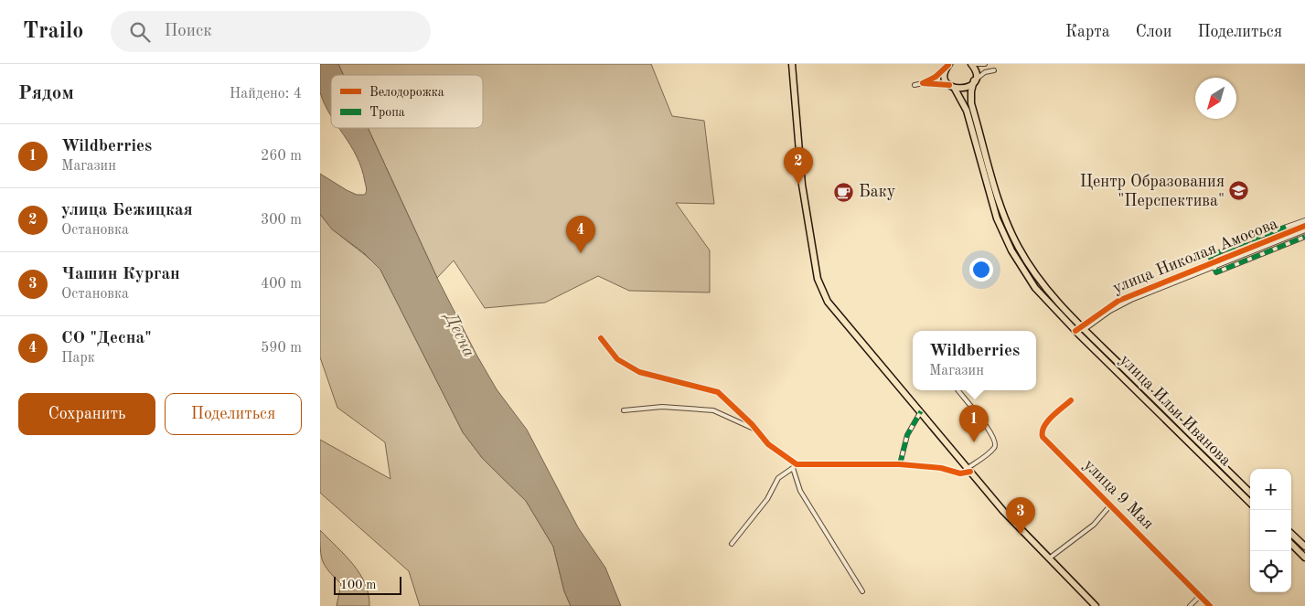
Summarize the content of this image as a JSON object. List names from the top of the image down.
{
  "streets": {
    "main road": ["улица Ильи Иванова"],
    "street": ["улица Николая Амосова", "улица 9 Мая"]
  },
  "crossings": [
    ["улица Николая Амосова", "улица Ильи Иванова"]
  ],
  "water": ["Десна"],
  "places": {
    "school or university": ["Центр Образования \"Перспектива\""],
    "cafe": ["Баку"]
  },
  "legend": ["Велодорожка", "Тропа"],
  "scale_bar": "100 m",
  "north": "bottom left",
  "page": {
    "header": "Trailo",
    "search": "Поиск",
    "nav": ["Карта", "Слои", "Поделиться"],
    "heading": ["Рядом", "Найдено: 4"],
    "list": [
      {
        "mark": "1",
        "name": "Wildberries",
        "note": "Магазин",
        "value": "260 m"
      },
      {
        "mark": "2",
        "name": "улица Бежицкая",
        "note": "Остановка",
        "value": "300 m"
      },
      {
        "mark": "3",
        "name": "Чашин Курган",
        "note": "Остановка",
        "value": "400 m"
      },
      {
        "mark": "4",
        "name": "СО \"Десна\"",
        "note": "Парк",
        "value": "590 m"
      }
    ],
    "pins": [
      "2",
      "4",
      "1",
      "3"
    ],
    "popup": ["Wildberries", "Магазин"],
    "buttons": ["Сохранить", "Поделиться"],
    "map_buttons": ["+", "−"],
    "scale": "100 m"
  }
}
